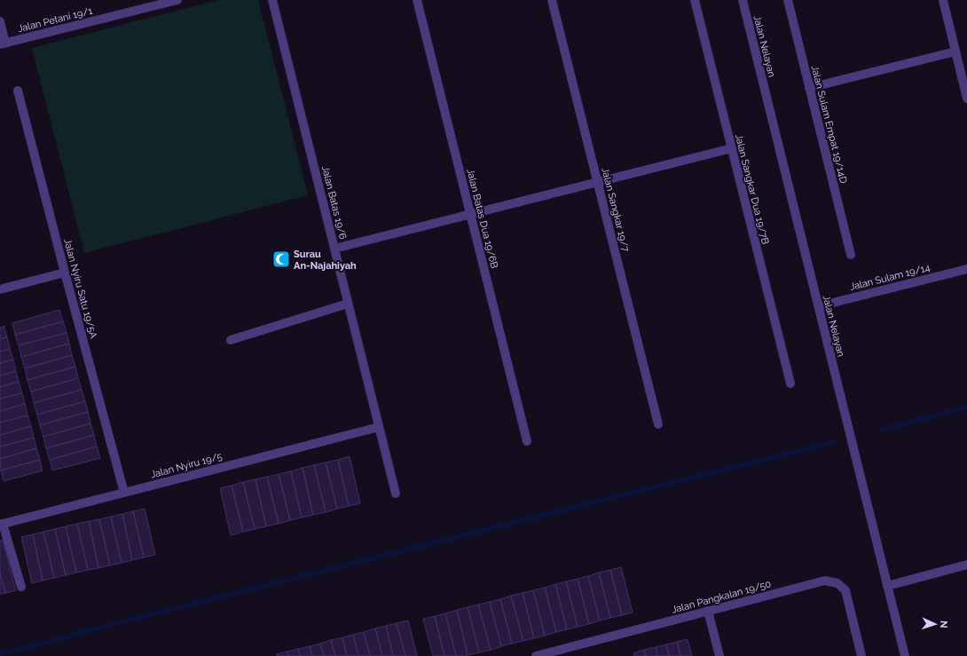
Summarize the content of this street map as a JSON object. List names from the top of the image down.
{
  "streets": {
    "street": [
      "Jalan Petani 19/1",
      "Jalan Nelayan",
      "Jalan Sulam Empat 19/14D",
      "Jalan Sangkar Dua 19/7B",
      "Jalan Batas 19/6",
      "Jalan Sangkar 19/7",
      "Jalan Batas Dua 19/6B",
      "Jalan Sulam 19/14",
      "Jalan Nyiru Satu 19/5A",
      "Jalan Nyiru 19/5",
      "Jalan Pangkalan 19/50"
    ]
  },
  "crossings": [
    ["Jalan Nelayan", "Jalan Sulam 19/14"],
    ["Jalan Batas 19/6", "Jalan Nyiru 19/5"],
    ["Jalan Nyiru Satu 19/5A", "Jalan Nyiru 19/5"]
  ],
  "places": {
    "mosque": ["Surau An-Najahiyah"]
  },
  "north": "right"
}
